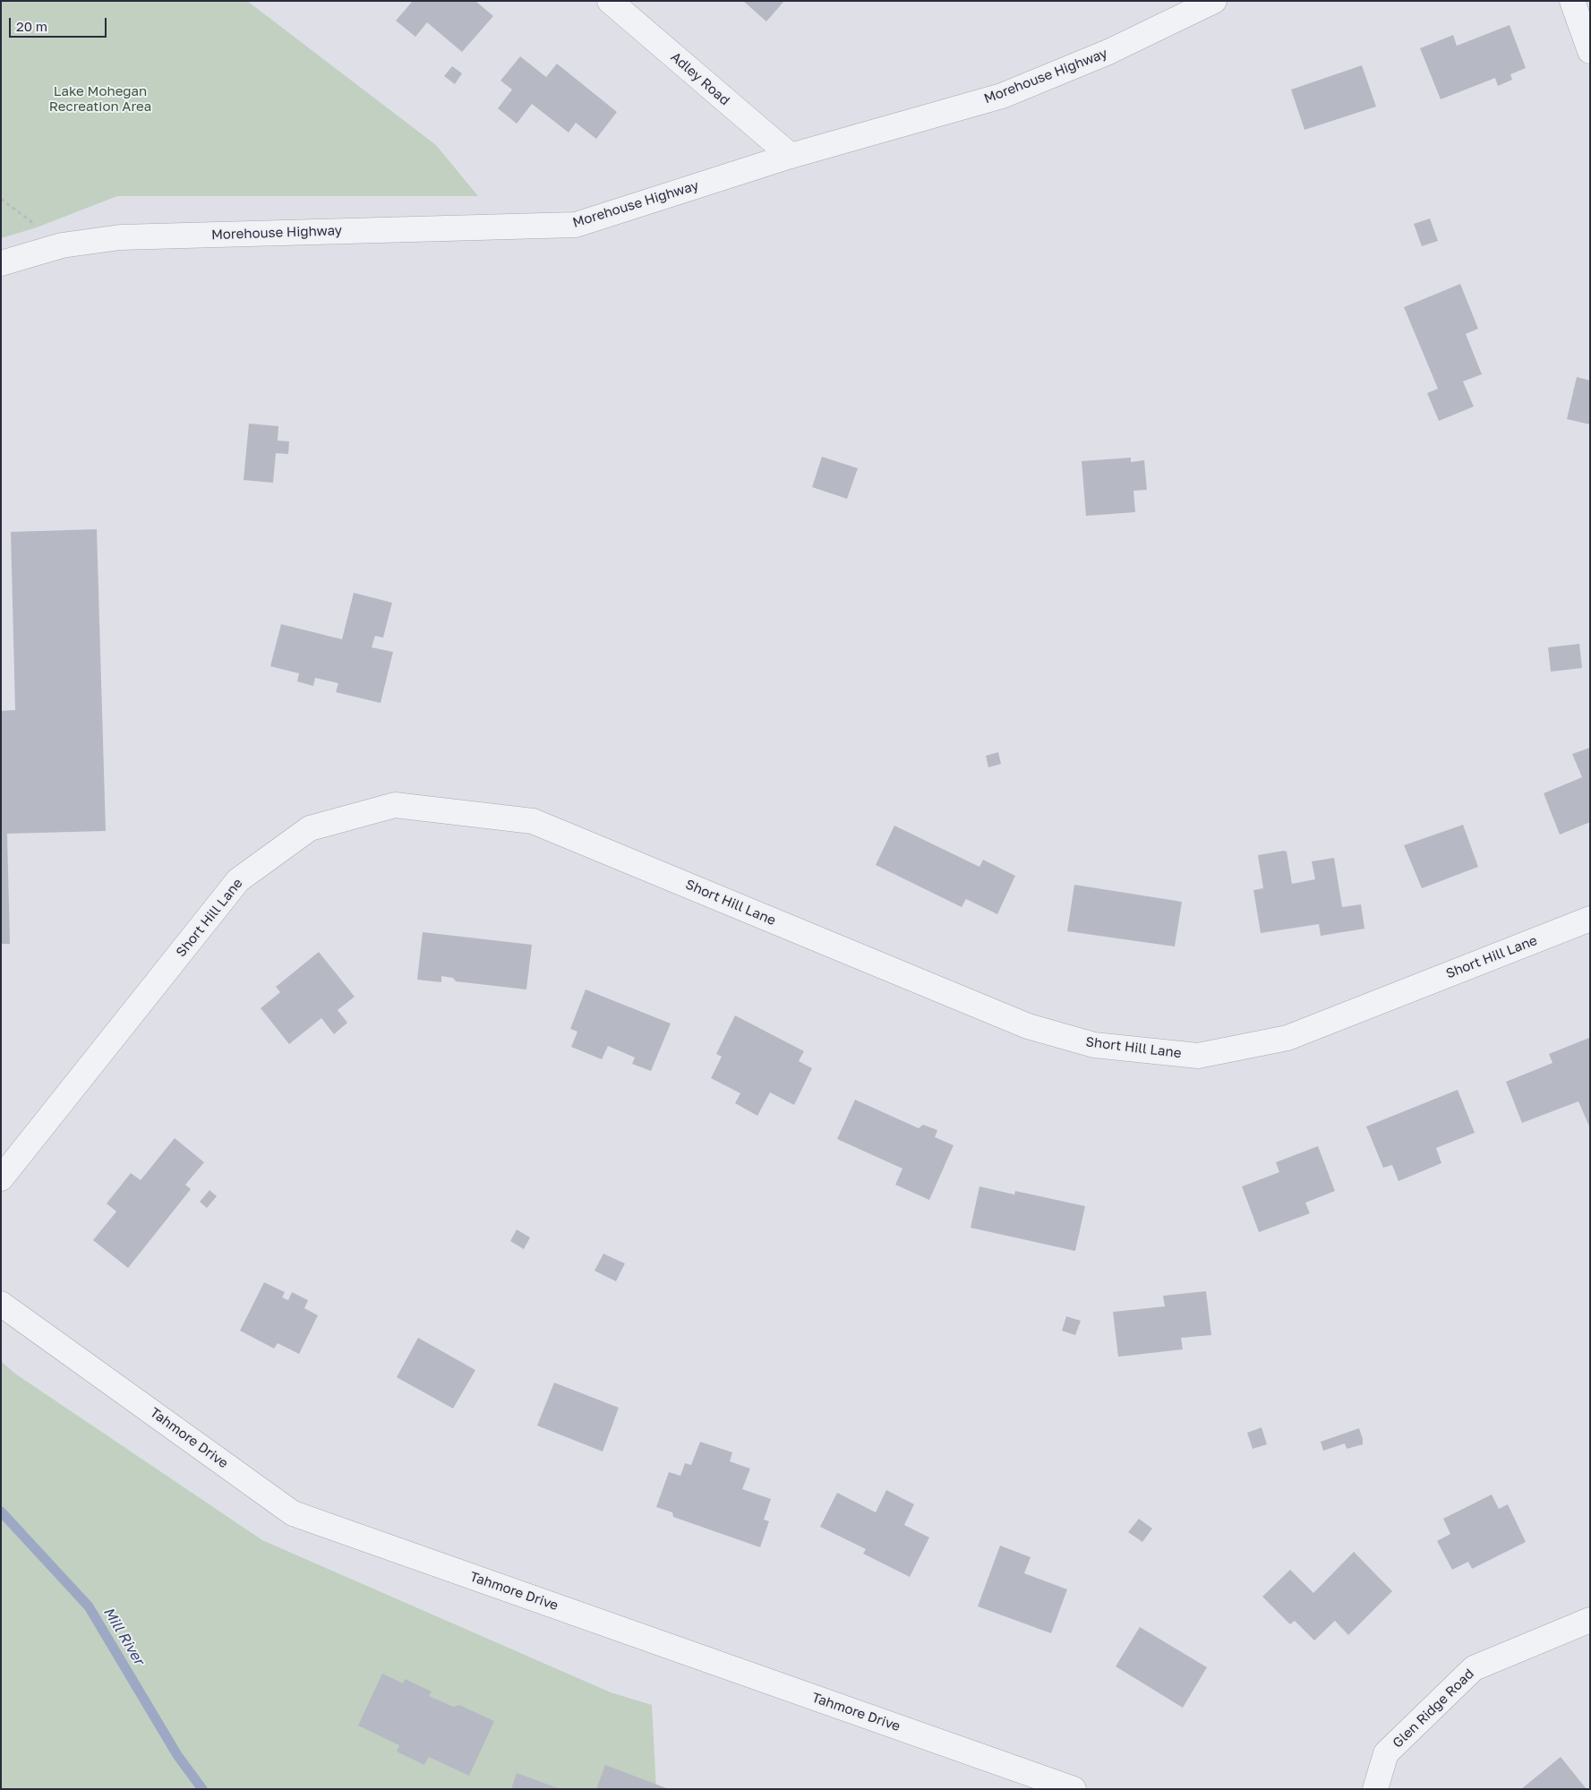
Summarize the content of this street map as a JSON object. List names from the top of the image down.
{
  "streets": {
    "street": [
      "Morehouse Highway",
      "Adley Road",
      "Short Hill Lane",
      "Tahmore Drive",
      "Glen Ridge Road"
    ]
  },
  "crossings": [
    ["Morehouse Highway", "Adley Road"]
  ],
  "water": ["Mill River"],
  "parks": ["Lake Mohegan Recreation Area"],
  "scale_bar": "20 m"
}
